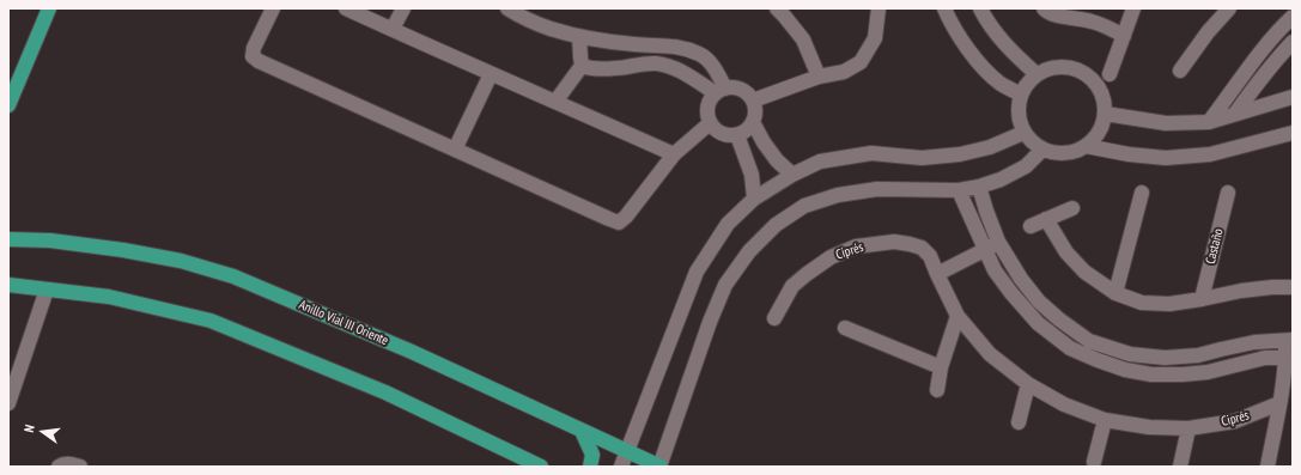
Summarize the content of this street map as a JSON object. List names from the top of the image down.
{
  "streets": {
    "main road": ["Anillo Vial III Oriente"],
    "street": ["Castaño", "Ciprés"]
  },
  "north": "left"
}
